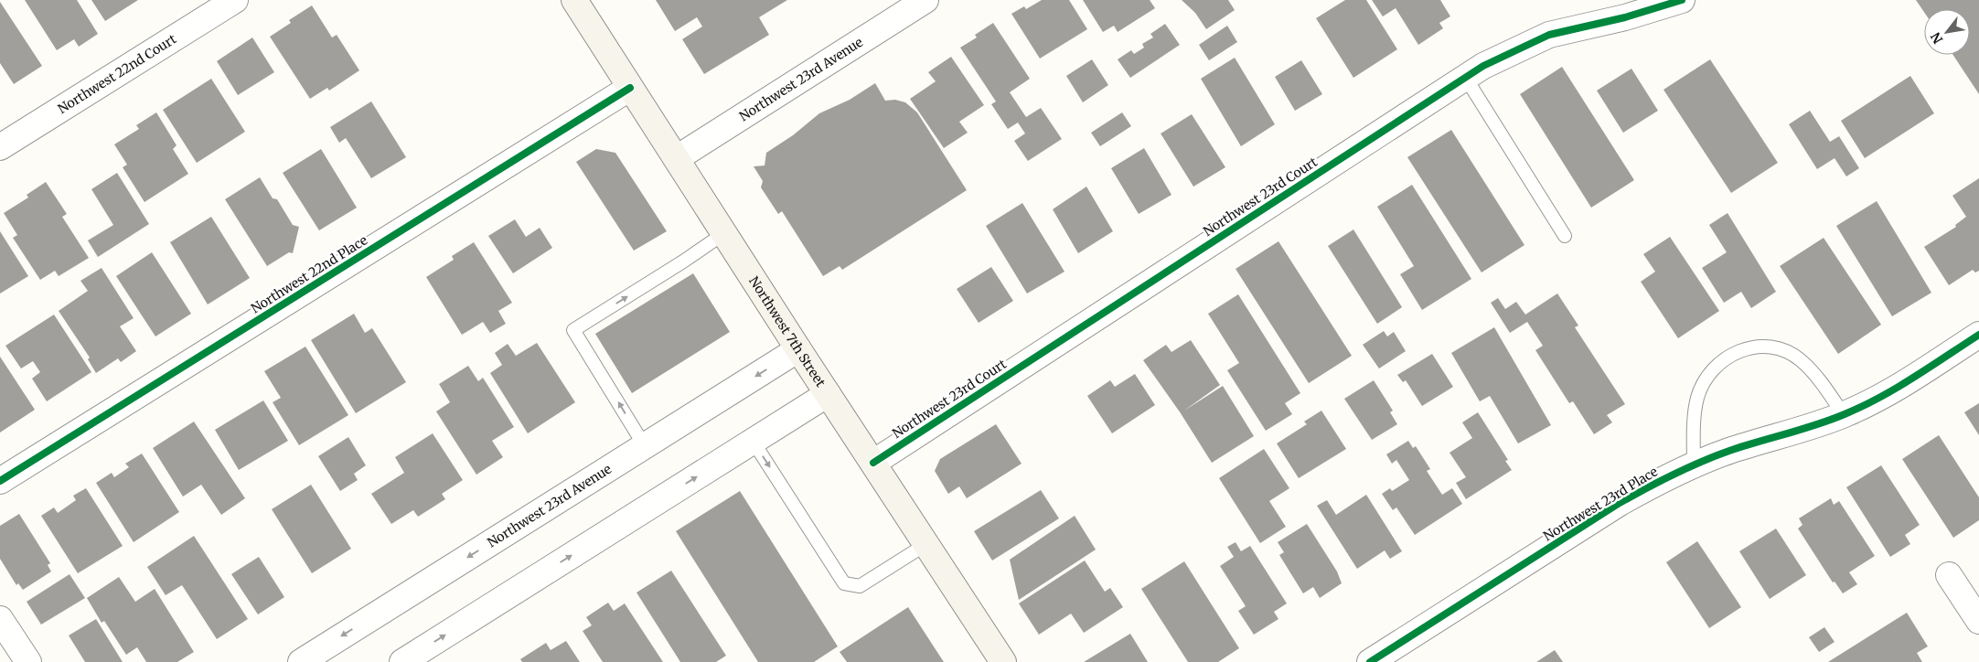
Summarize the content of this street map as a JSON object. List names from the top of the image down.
{
  "streets": {
    "main road": ["Northwest 7th Street"],
    "street": [
      "Northwest 22nd Court",
      "Northwest 23rd Avenue",
      "Northwest 23rd Court",
      "Northwest 22nd Place",
      "Northwest 23rd Place"
    ]
  },
  "crossings": [
    ["Northwest 23rd Avenue", "Northwest 7th Street"],
    ["Northwest 23rd Court", "Northwest 7th Street"],
    ["Northwest 22nd Place", "Northwest 7th Street"]
  ],
  "north": "bottom left"
}
